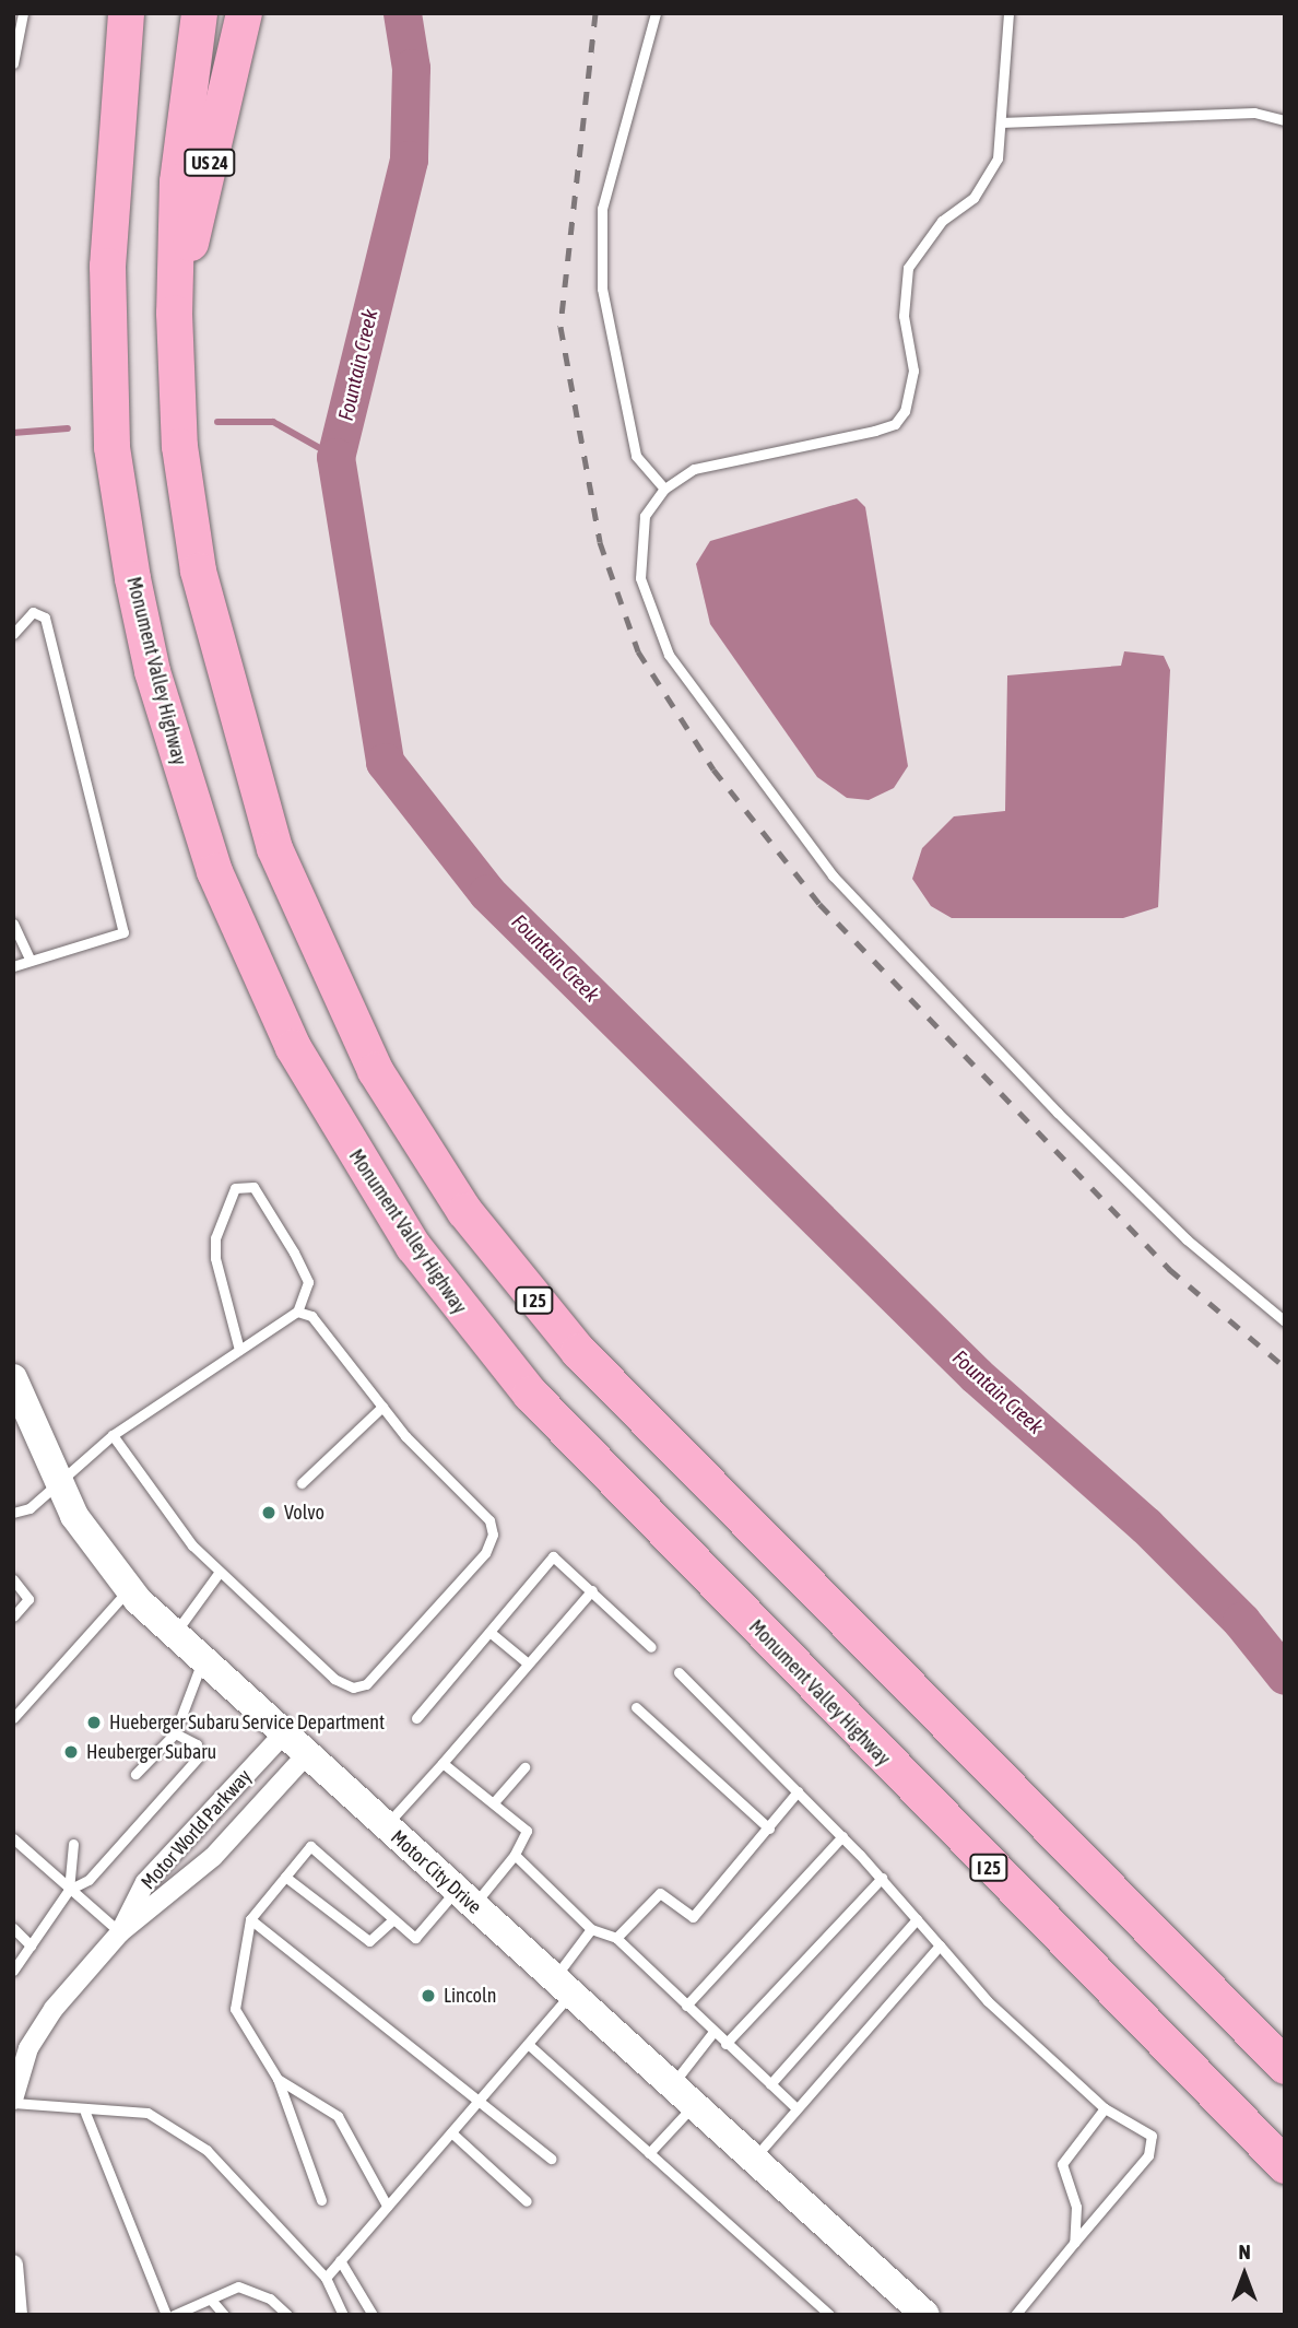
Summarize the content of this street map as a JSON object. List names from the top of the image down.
{
  "streets": {
    "highway": ["US 24", "Monument Valley Highway", "I 25"],
    "street": ["Motor World Parkway", "Motor City Drive"]
  },
  "crossings": [
    ["US 24", "I 25"],
    ["Motor World Parkway", "Motor City Drive"]
  ],
  "water": ["Fountain Creek"],
  "places": [
    "Volvo",
    "Hueberger Subaru Service Department",
    "Heuberger Subaru",
    "Lincoln"
  ],
  "north": "top"
}
